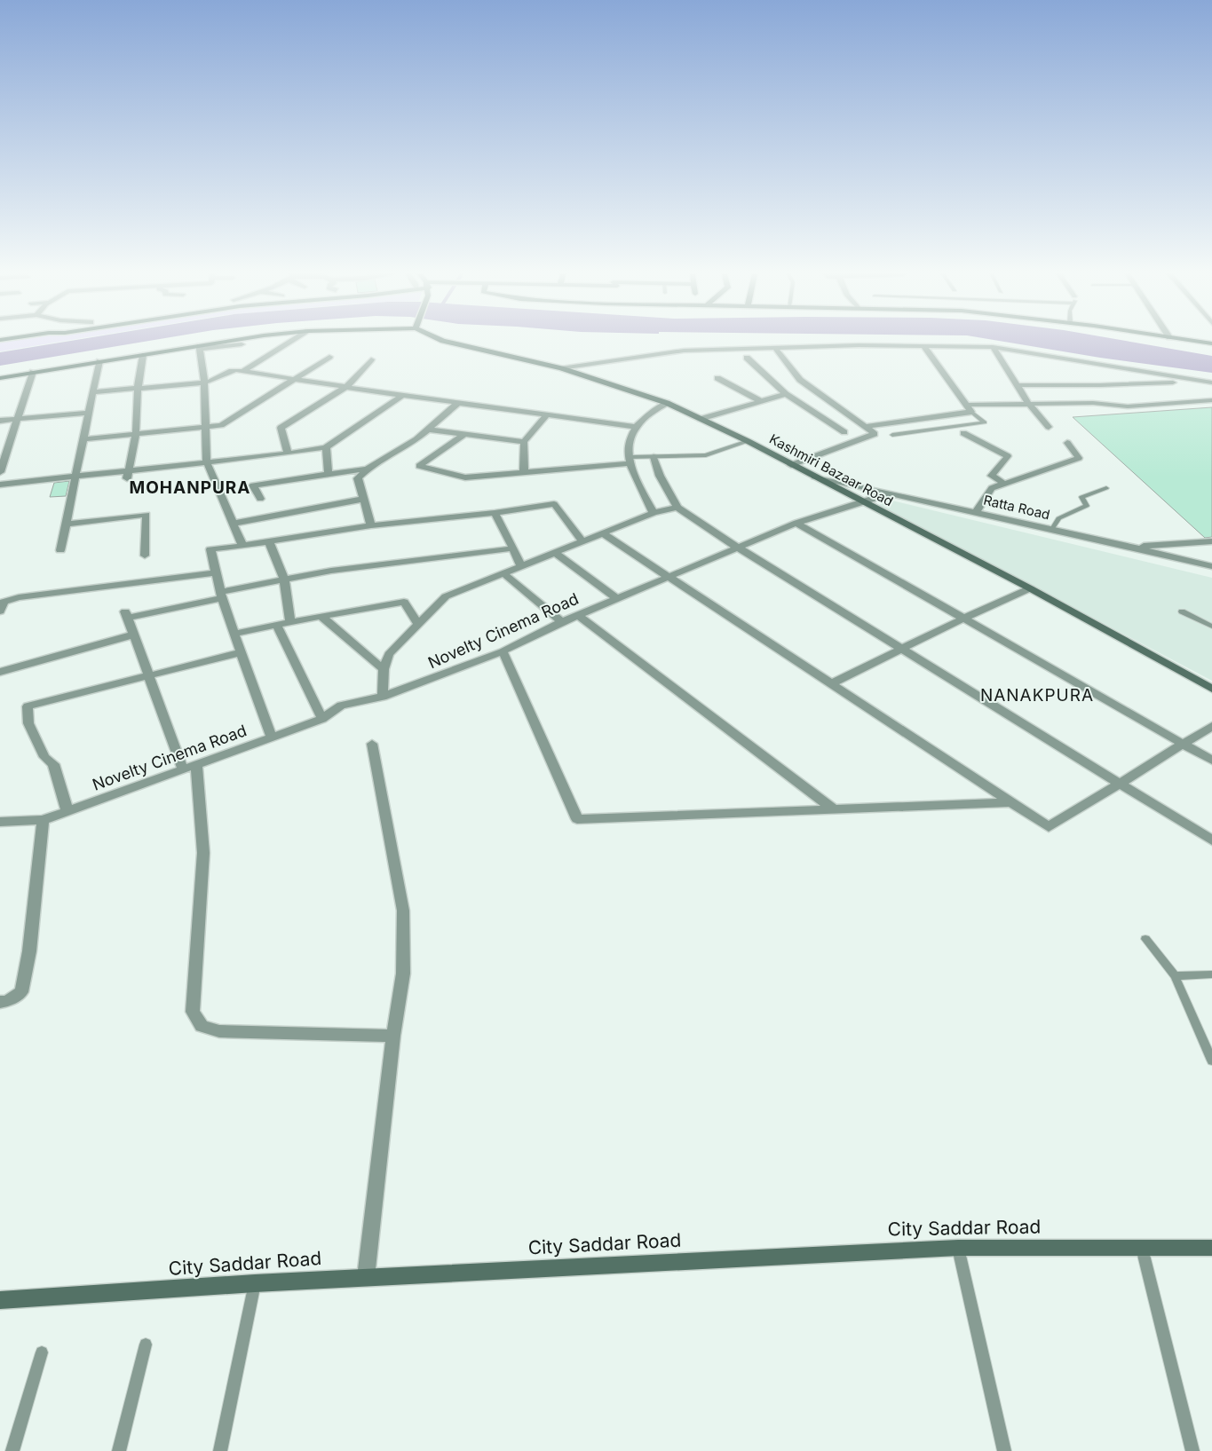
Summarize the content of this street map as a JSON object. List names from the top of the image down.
{
  "streets": {
    "street": [
      "Kashmiri Bazaar Road",
      "Ratta Road",
      "Novelty Cinema Road",
      "City Saddar Road"
    ]
  },
  "crossings": [
    ["Kashmiri Bazaar Road", "Ratta Road"],
    ["Kashmiri Bazaar Road", "Novelty Cinema Road"],
    ["Ratta Road", "Novelty Cinema Road"]
  ],
  "districts": ["MOHANPURA", "NANAKPURA"]
}
